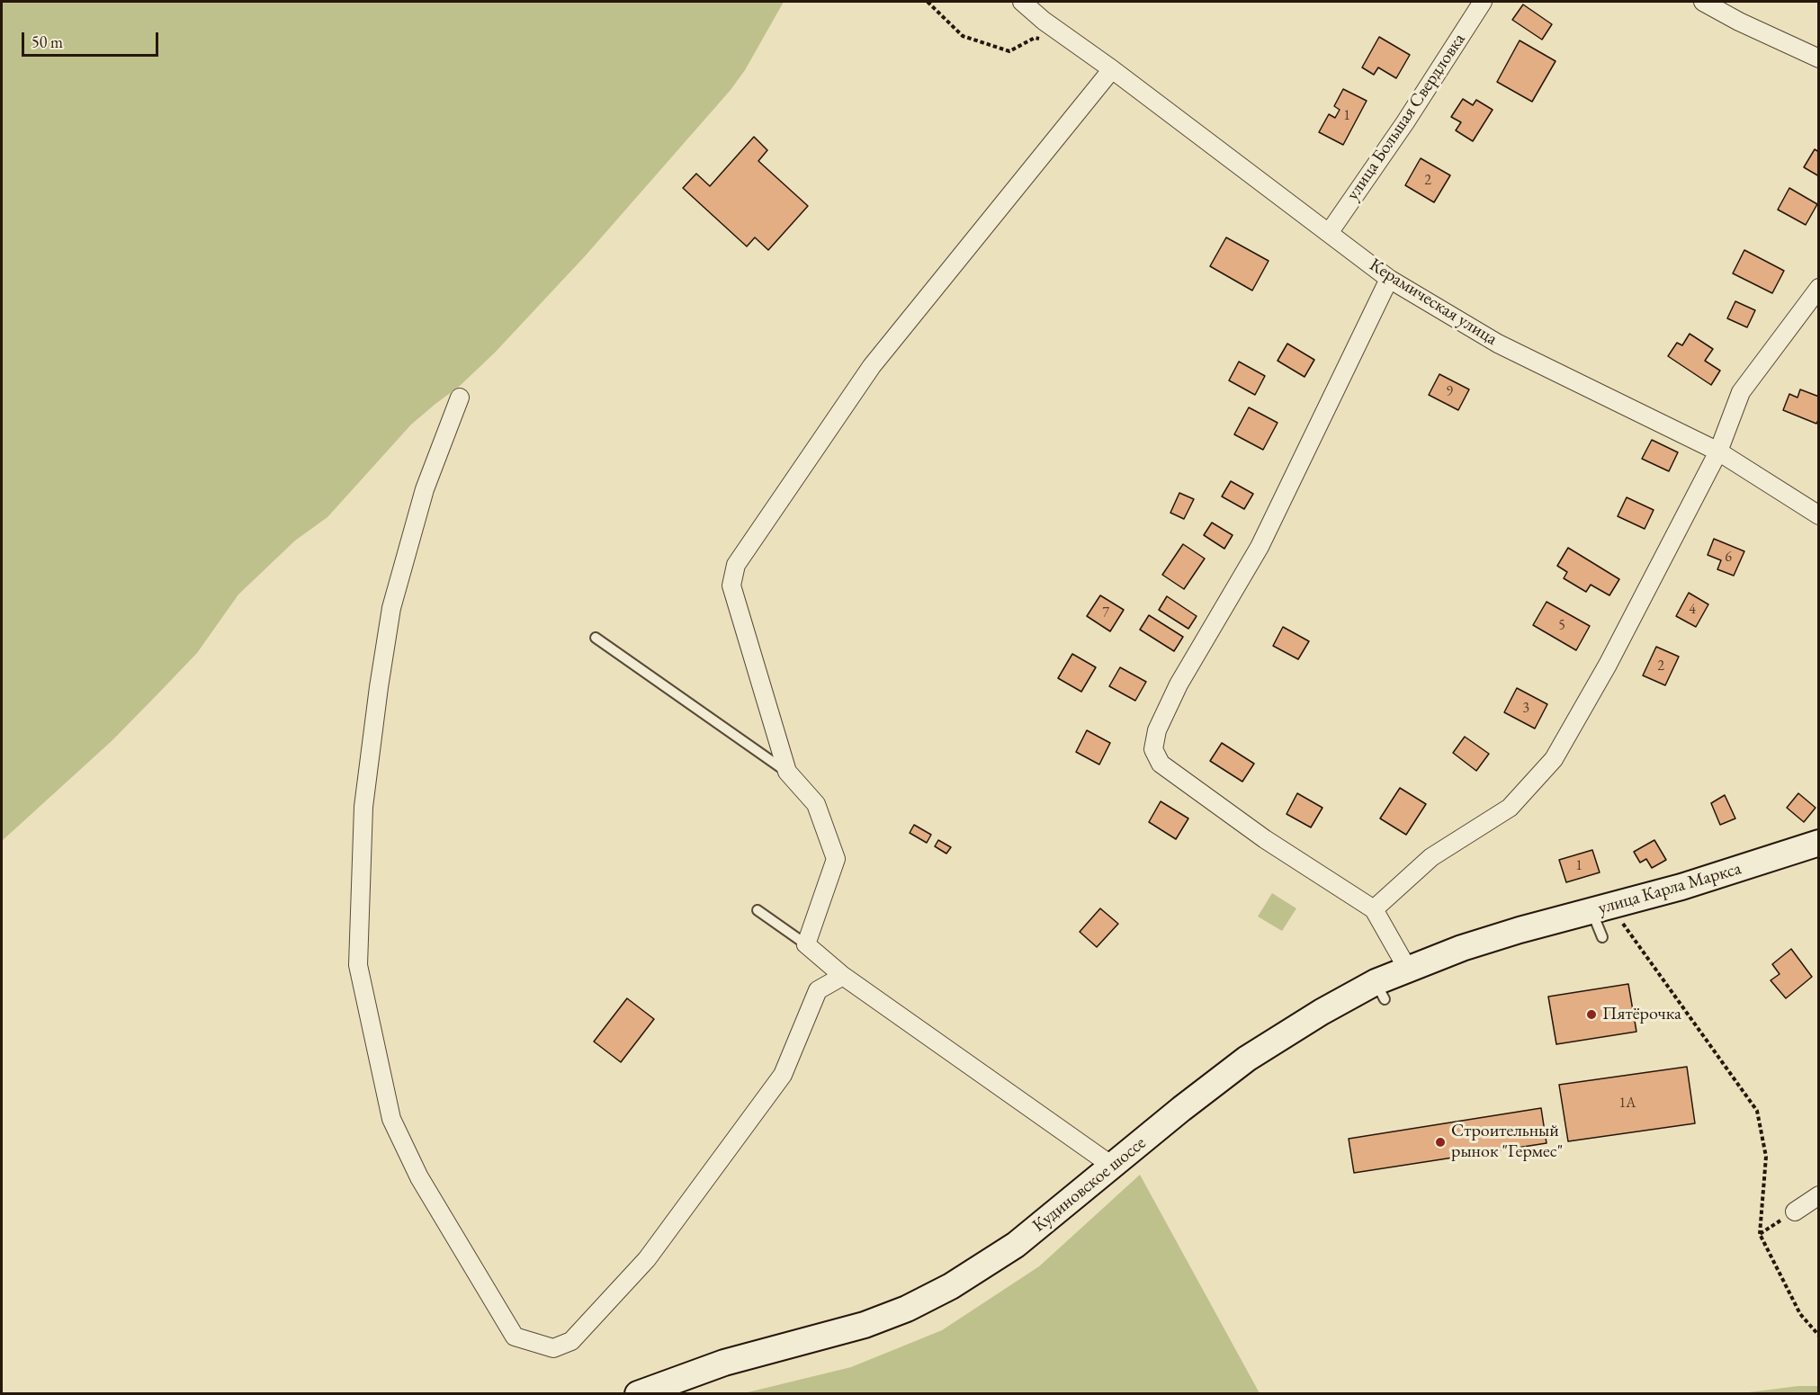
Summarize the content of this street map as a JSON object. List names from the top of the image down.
{
  "streets": {
    "main road": ["улица Карла Маркса", "Кудиновское шоссе"],
    "street": ["улица Большая Свердловка", "Керамическая улица"]
  },
  "crossings": [
    ["улица Большая Свердловка", "Керамическая улица"],
    ["улица Карла Маркса", "Кудиновское шоссе"]
  ],
  "places": ["Пятёрочка", "Строительный рынок \"Гермес\""],
  "house_numbers": [
    "1",
    "2",
    "9",
    "6",
    "4",
    "7",
    "5",
    "2",
    "3",
    "1",
    "1А"
  ],
  "scale_bar": "50 m"
}
